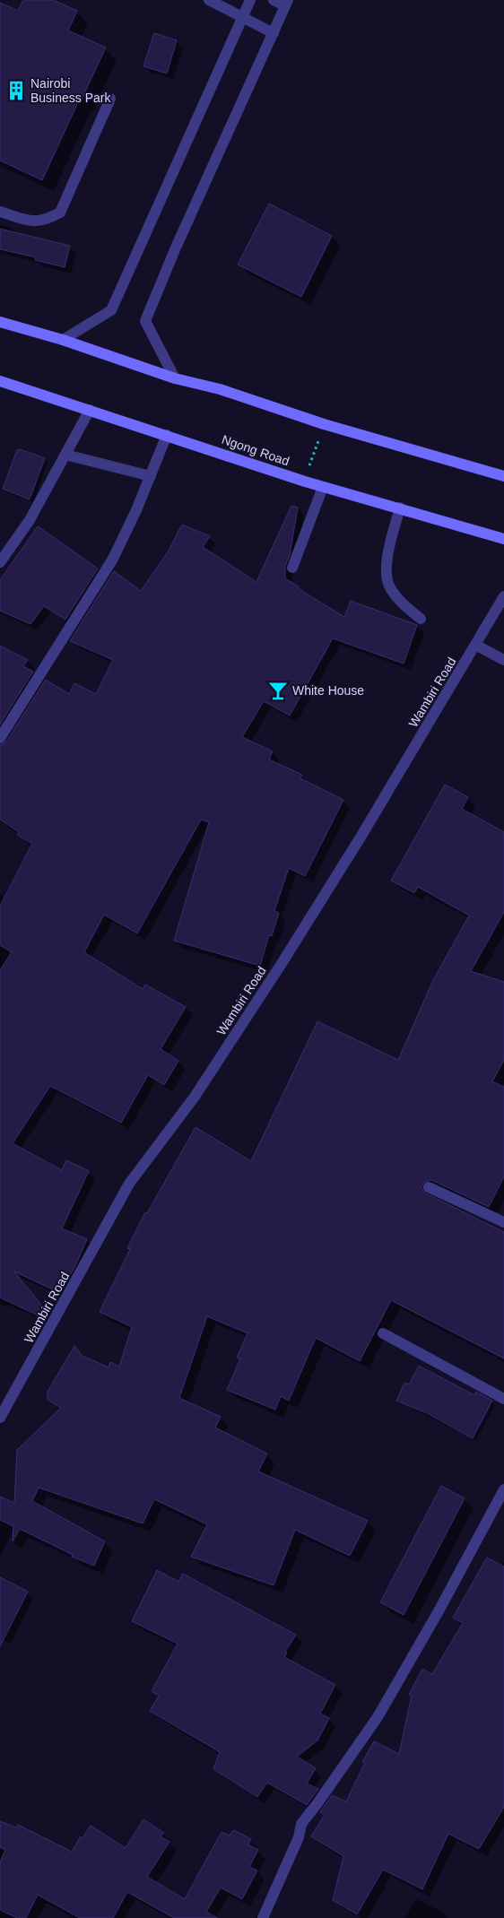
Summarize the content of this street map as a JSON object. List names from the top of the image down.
{
  "streets": {
    "main road": ["Ngong Road"],
    "street": ["Wambiri Road"]
  },
  "places": {
    "building": ["Nairobi Business Park"],
    "bar": ["White House"]
  }
}
